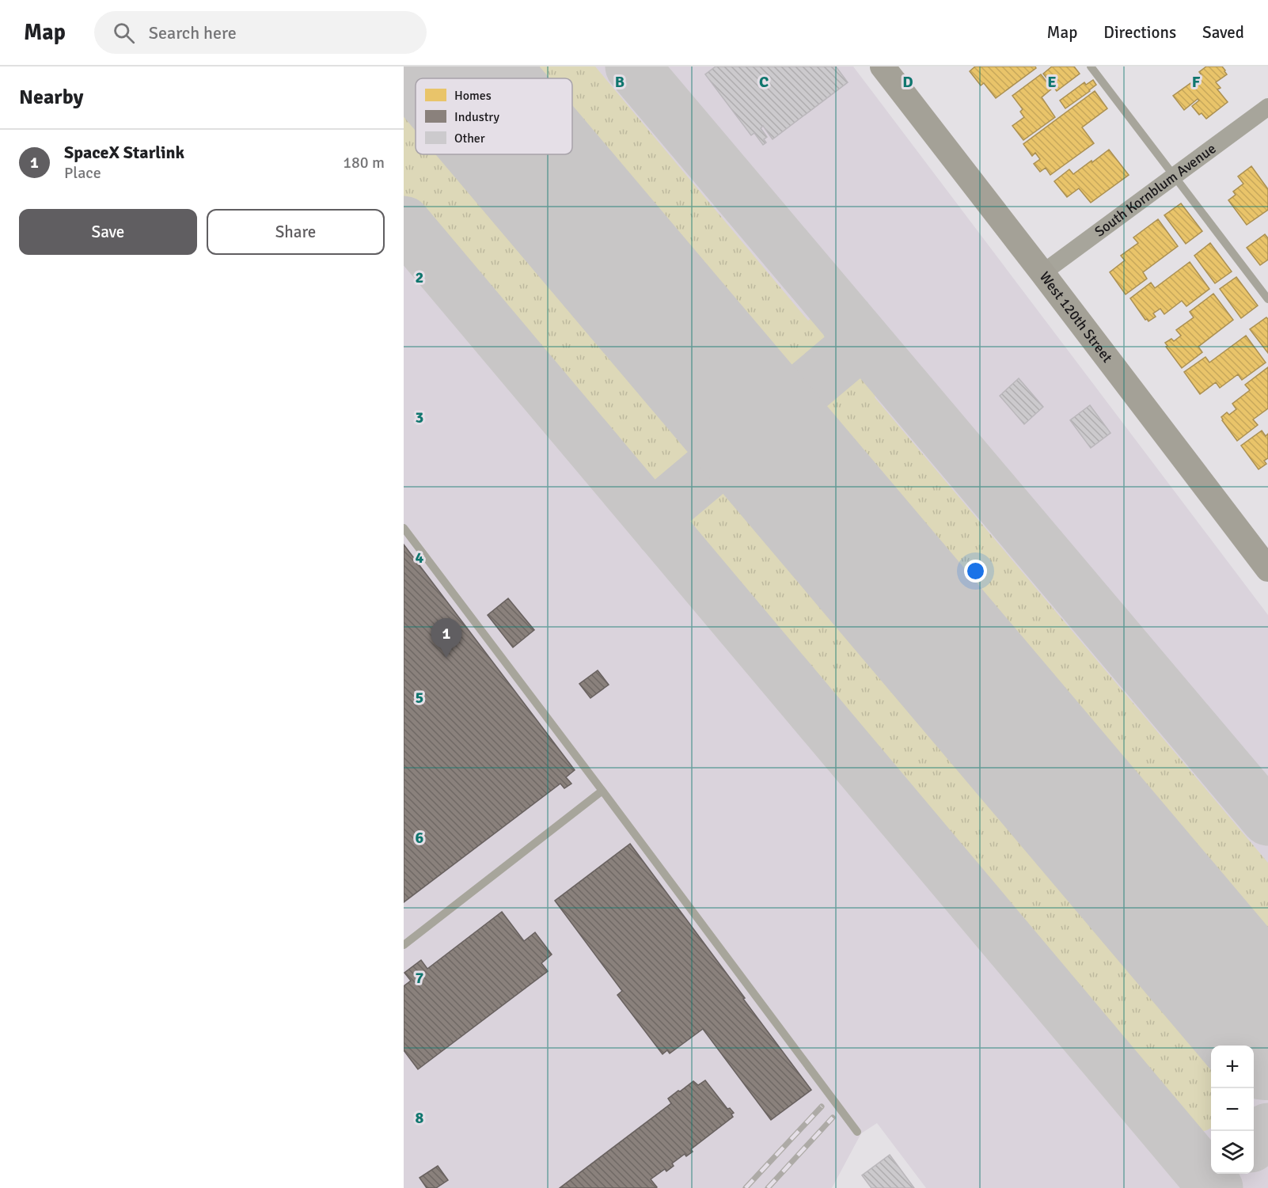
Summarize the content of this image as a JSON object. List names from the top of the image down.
{
  "streets": {
    "main road": ["West 120th Street"],
    "street": ["South Kornblum Avenue"]
  },
  "crossings": [
    ["South Kornblum Avenue", "West 120th Street"]
  ],
  "legend": ["Homes", "Industry", "Other"],
  "page": {
    "header": "Map",
    "search": "Search here",
    "nav": ["Map", "Directions", "Saved"],
    "heading": "Nearby",
    "list": [
      {
        "mark": "1",
        "name": "SpaceX Starlink",
        "note": "Place",
        "value": "180 m"
      }
    ],
    "buttons": ["Save", "Share"],
    "pins": "1",
    "map_buttons": ["+", "−"]
  },
  "grid": {
    "columns": [
      "B",
      "C",
      "D",
      "E",
      "F"
    ],
    "rows": [
      "2",
      "3",
      "4",
      "5",
      "6",
      "7",
      "8"
    ]
  }
}
